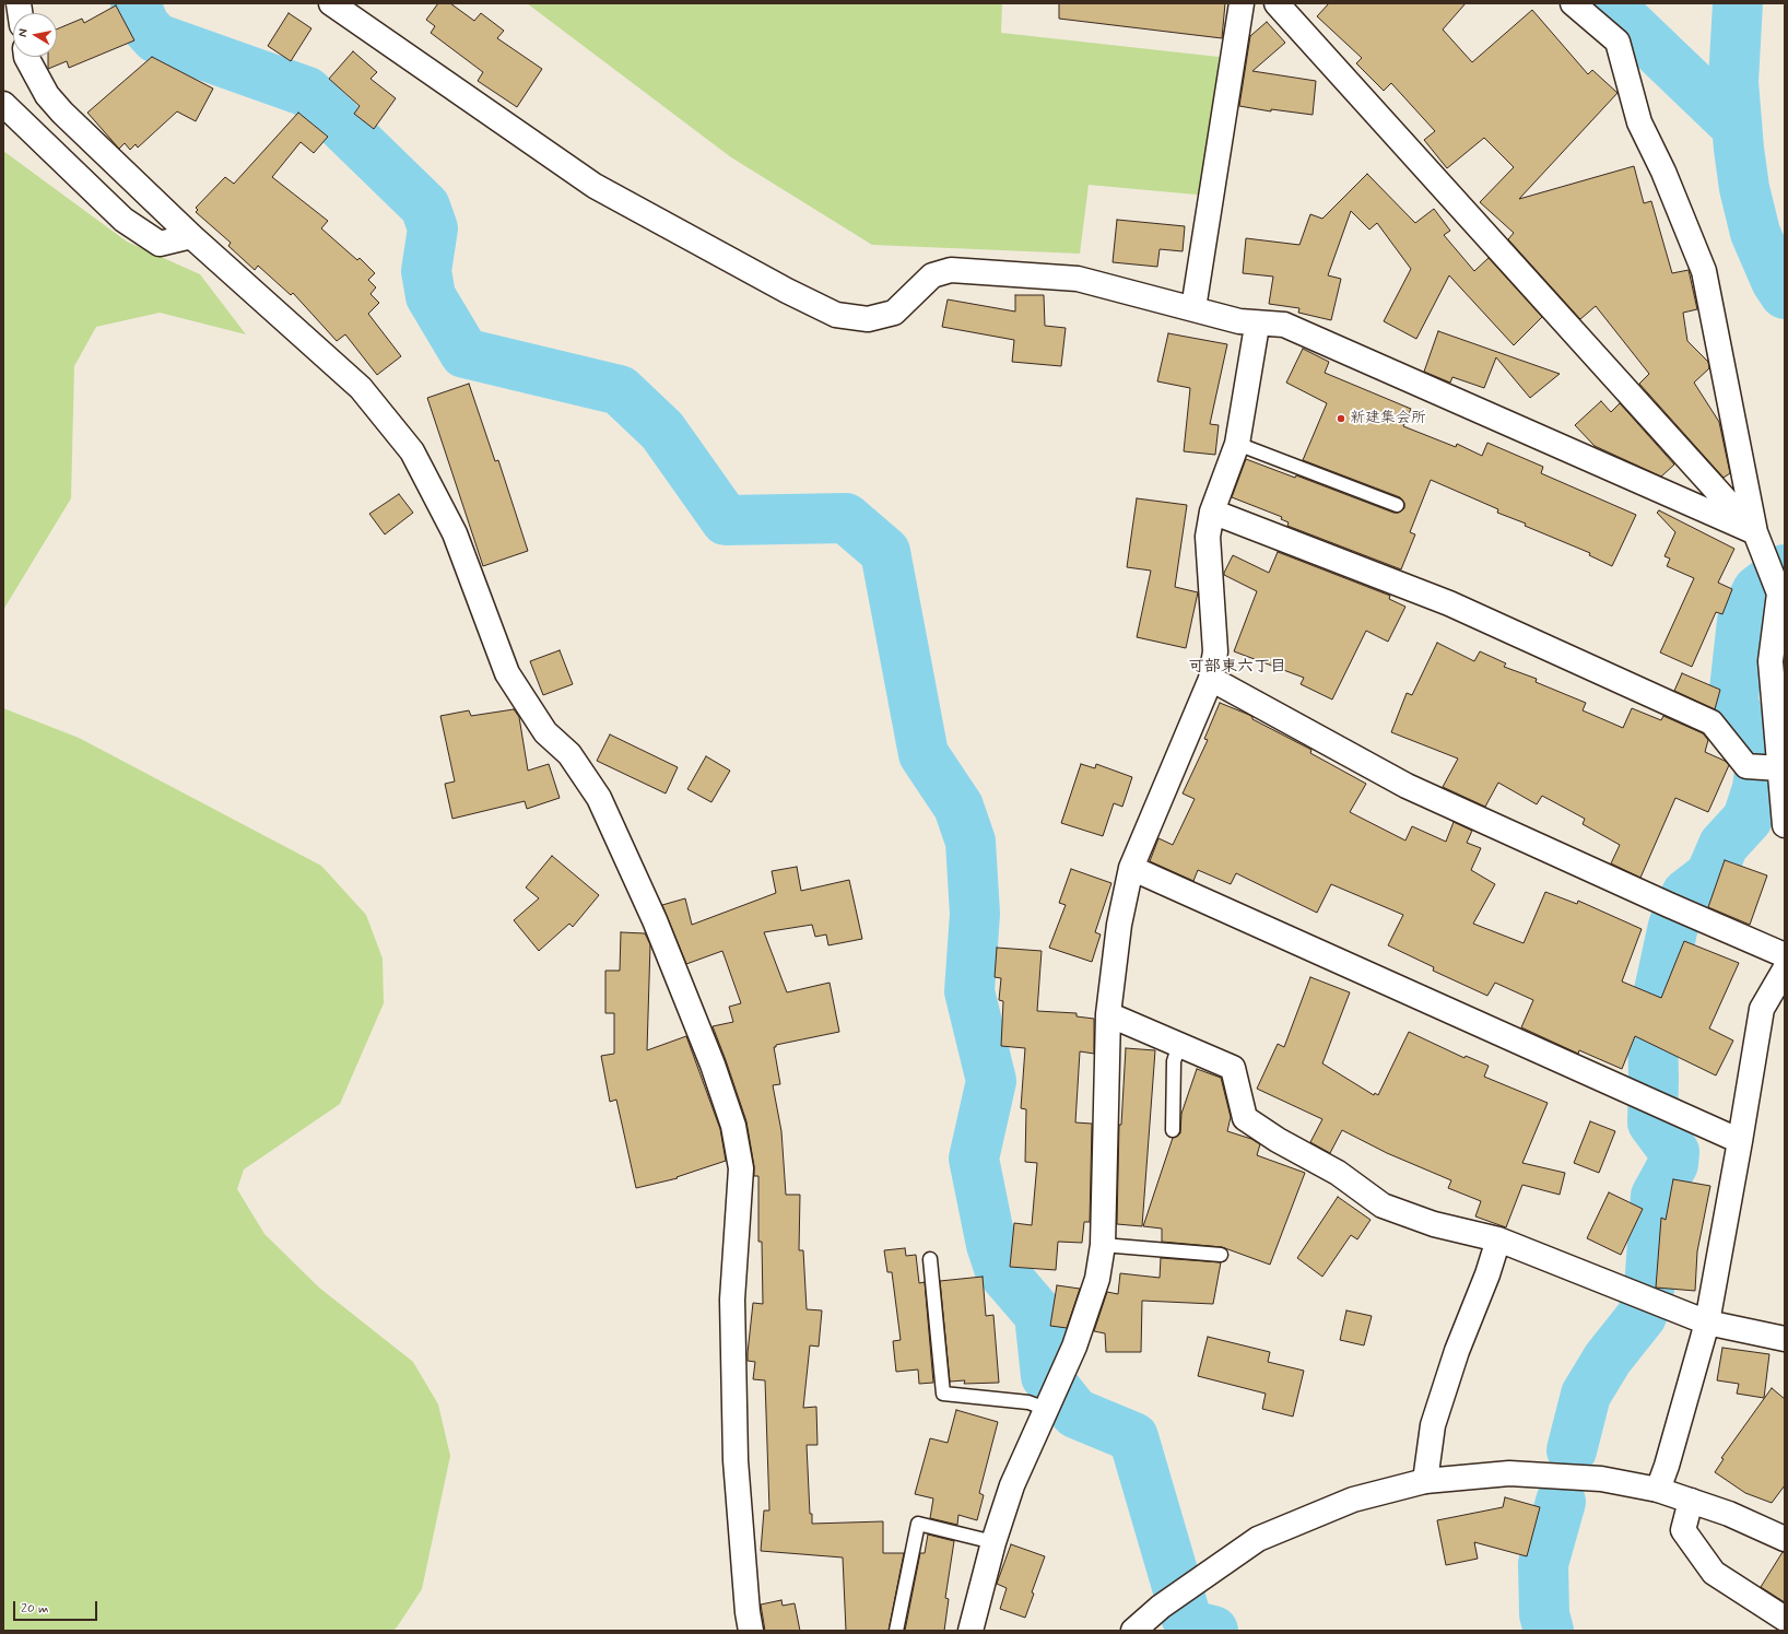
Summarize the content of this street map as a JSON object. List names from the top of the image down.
{
  "districts": ["可部東六丁目"],
  "places": ["新建集会所"],
  "scale_bar": "20 m",
  "north": "left"
}
